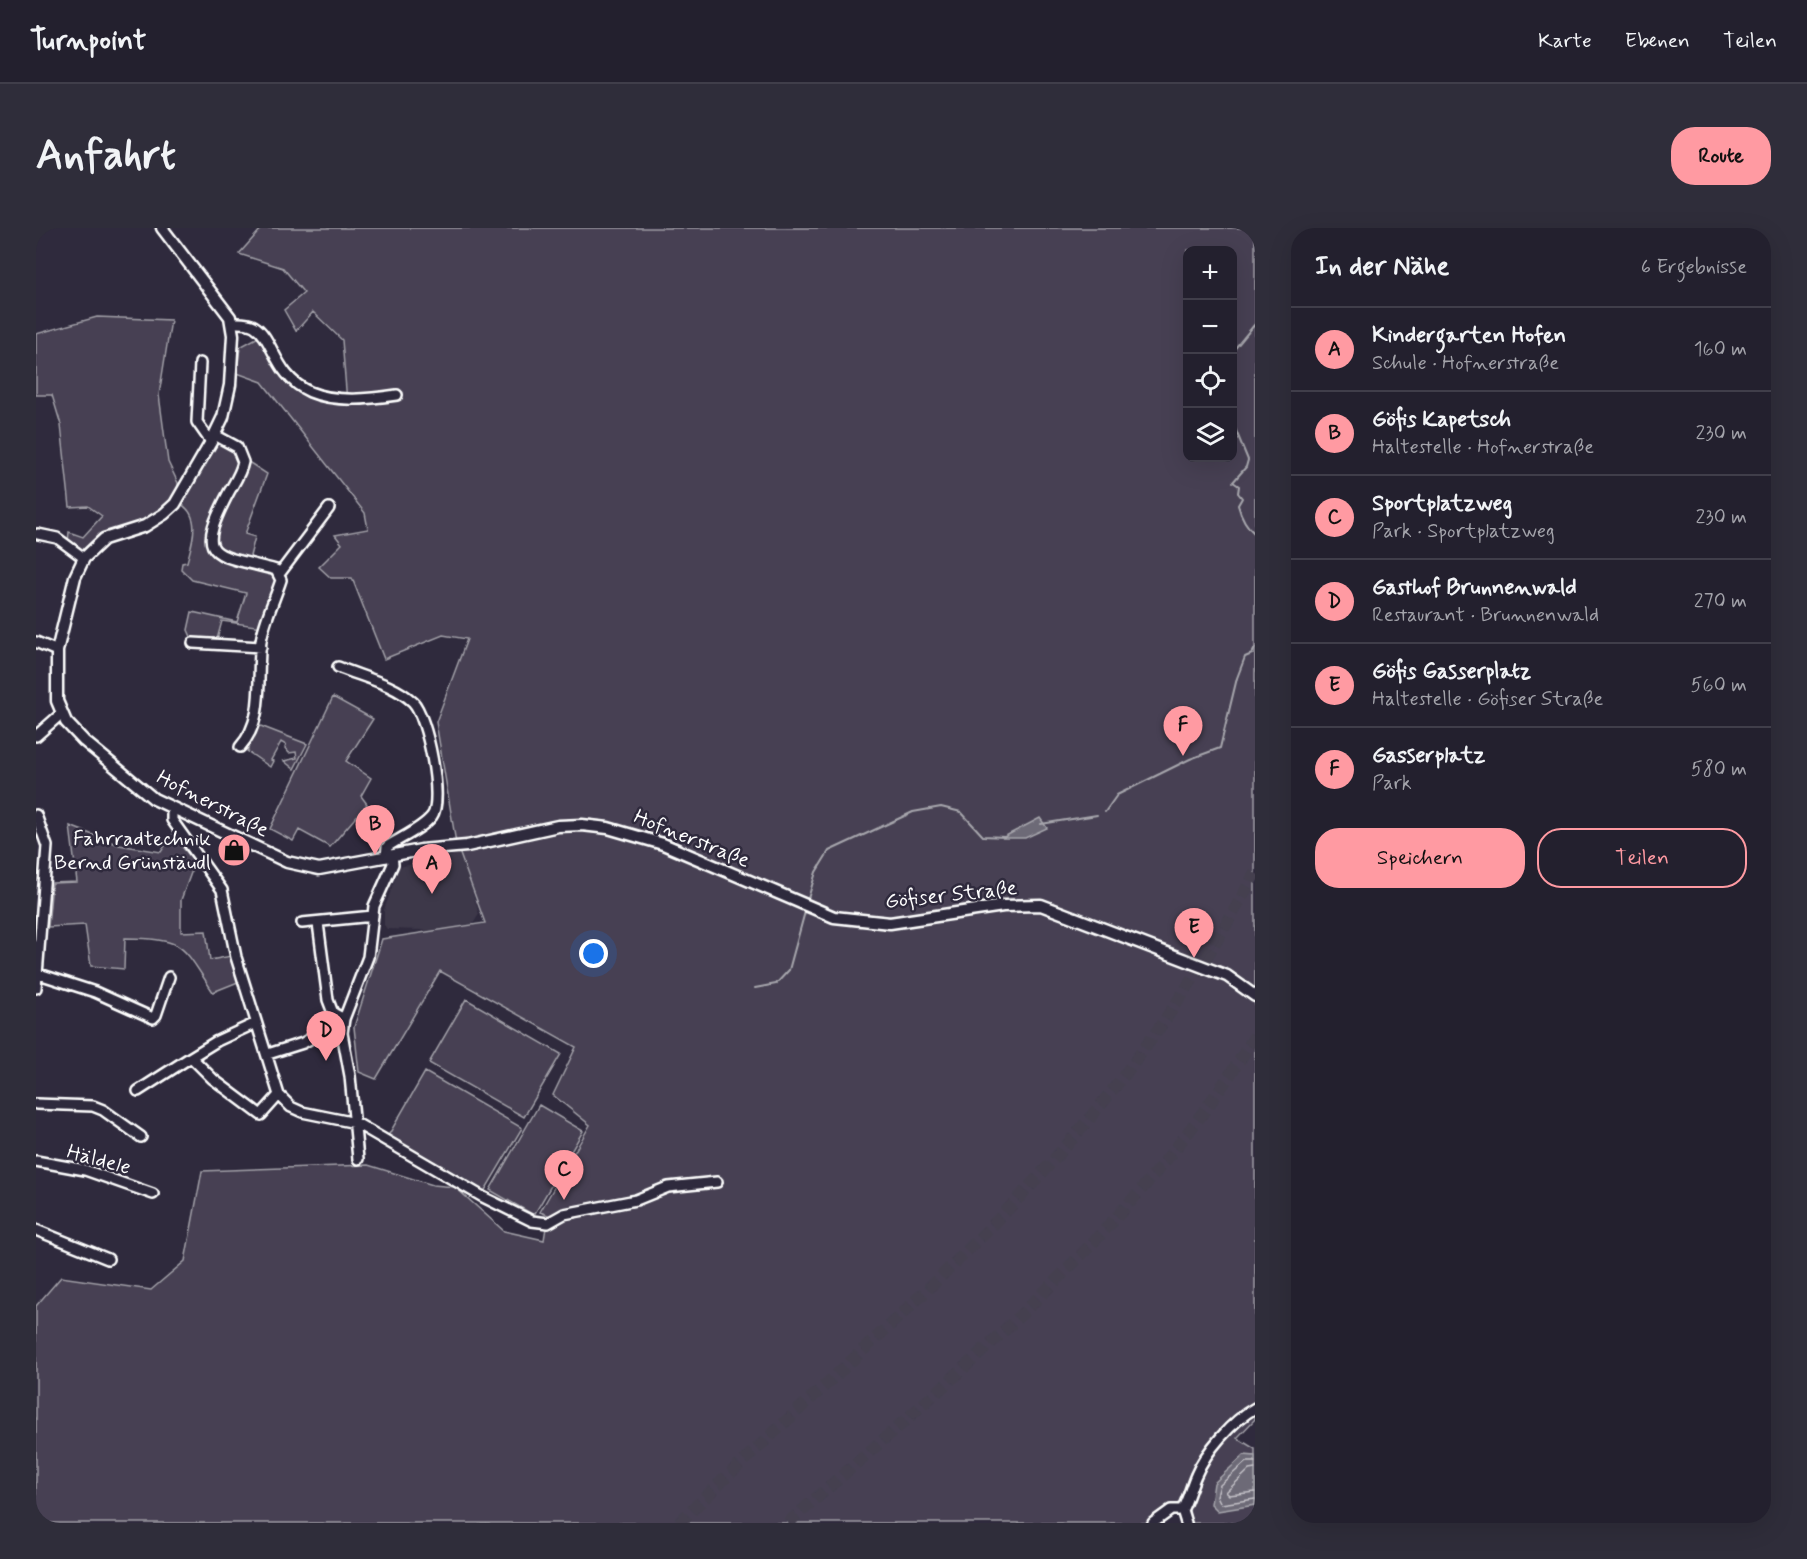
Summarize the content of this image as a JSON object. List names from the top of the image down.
{
  "streets": {
    "main road": ["Hofnerstraße", "Göfiser Straße"],
    "street": ["Häldele"]
  },
  "crossings": [
    ["Hofnerstraße", "Göfiser Straße"]
  ],
  "places": {
    "shop": ["Fahrradtechnik Bernd Grünstäudl"]
  },
  "page": {
    "header": "Turnpoint",
    "nav": ["Karte", "Ebenen", "Teilen"],
    "buttons": [
      "Route",
      ["Speichern", "Teilen"]
    ],
    "title": "Anfahrt",
    "heading": ["In der Nähe", "6 Ergebnisse"],
    "map_buttons": ["+", "−"],
    "list": [
      {
        "mark": "A",
        "name": "Kindergarten Hofen",
        "note": "Schule · Hofnerstraße",
        "value": "160 m"
      },
      {
        "mark": "B",
        "name": "Göfis Kapetsch",
        "note": "Haltestelle · Hofnerstraße",
        "value": "230 m"
      },
      {
        "mark": "C",
        "name": "Sportplatzweg",
        "note": "Park · Sportplatzweg",
        "value": "230 m"
      },
      {
        "mark": "D",
        "name": "Gasthof Brunnenwald",
        "note": "Restaurant · Brunnenwald",
        "value": "270 m"
      },
      {
        "mark": "E",
        "name": "Göfis Gasserplatz",
        "note": "Haltestelle · Göfiser Straße",
        "value": "560 m"
      },
      {
        "mark": "F",
        "name": "Gasserplatz",
        "note": "Park",
        "value": "580 m"
      }
    ],
    "pins": [
      "F",
      "B",
      "A",
      "E",
      "D",
      "C"
    ]
  }
}
